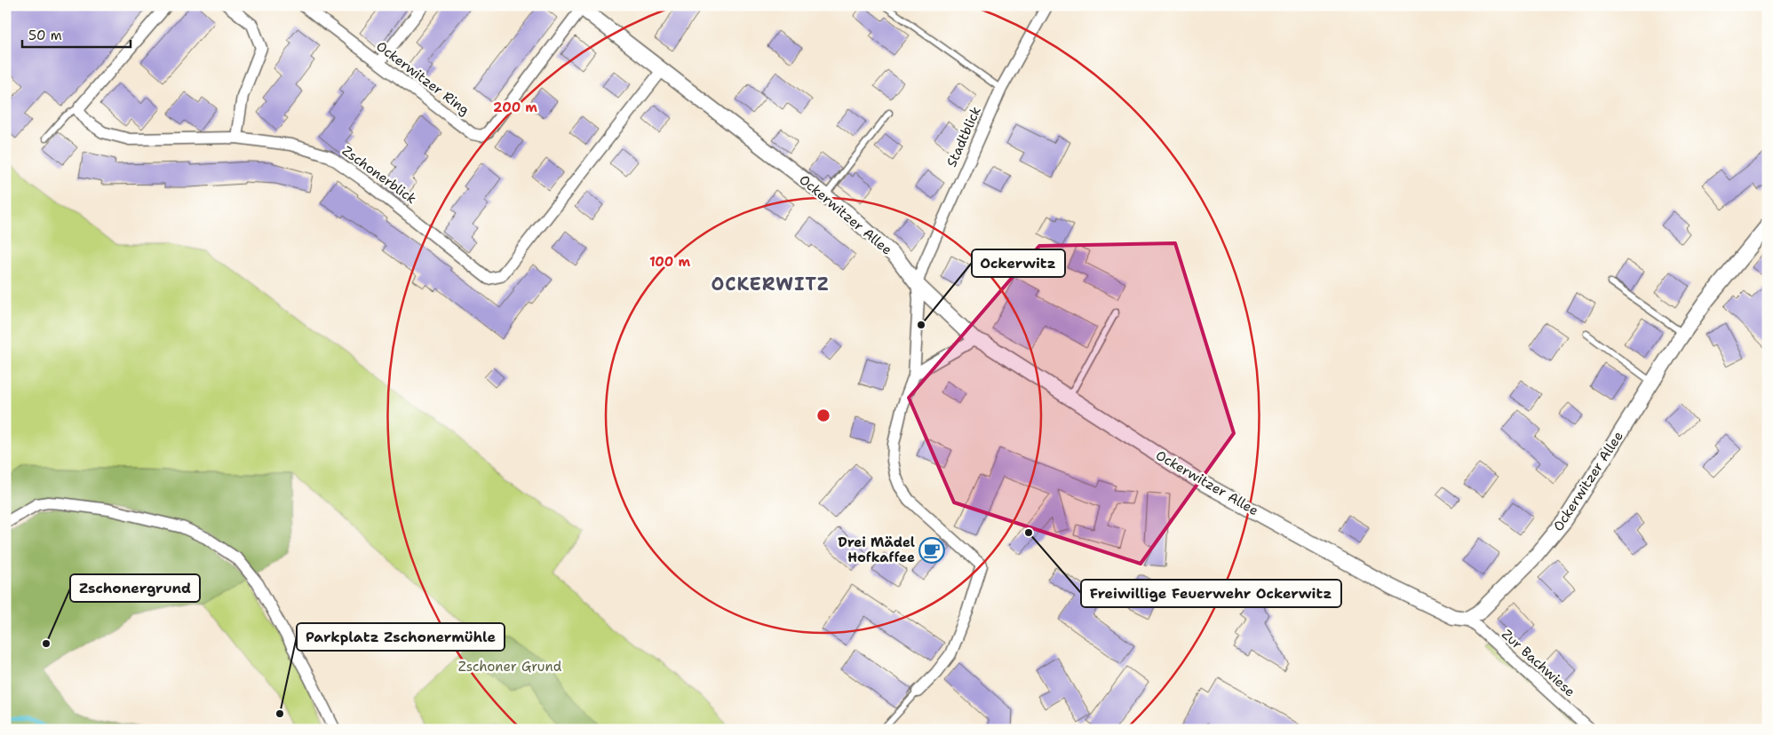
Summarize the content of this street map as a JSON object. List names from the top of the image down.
{
  "streets": {
    "street": [
      "Ockerwitzer Ring",
      "Stadtblick",
      "Zschonerblick",
      "Ockerwitzer Allee",
      "Zur Bachwiese"
    ]
  },
  "crossings": [
    ["Ockerwitzer Ring", "Ockerwitzer Allee"],
    ["Stadtblick", "Ockerwitzer Allee"],
    ["Zschonerblick", "Ockerwitzer Allee"],
    ["Ockerwitzer Allee", "Zur Bachwiese"]
  ],
  "districts": ["OCKERWITZ"],
  "parks": ["Zschoner Grund"],
  "places": {
    "other": [
      "Ockerwitz",
      "Freiwillige Feuerwehr Ockerwitz",
      "Zschonergrund",
      "Parkplatz Zschonermühle"
    ],
    "cafe": ["Drei Mädel Hofkaffee"]
  },
  "scale_bar": "50 m",
  "rings": ["200 m", "100 m"]
}
